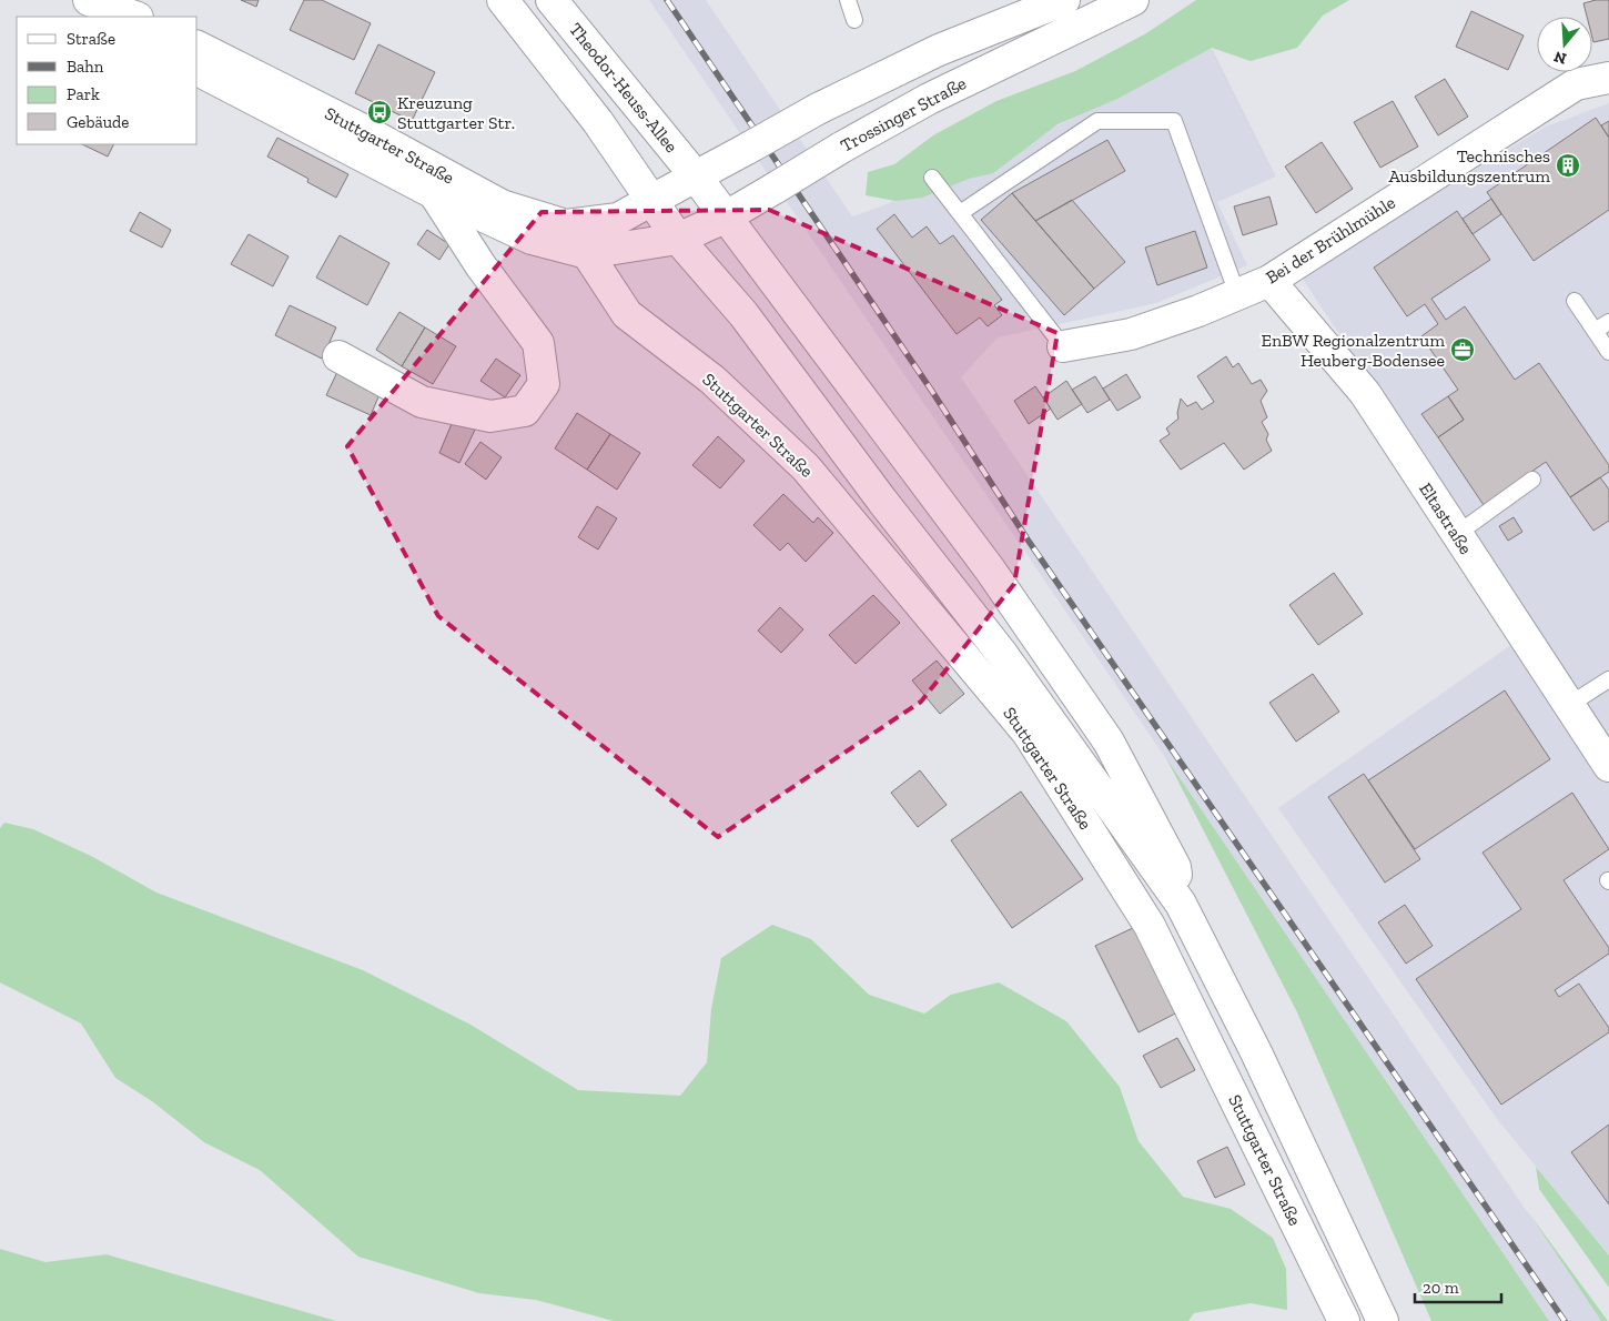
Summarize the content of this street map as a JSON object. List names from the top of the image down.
{
  "streets": {
    "main road": [
      "Theodor-Heuss-Allee",
      "Trossinger Straße",
      "Stuttgarter Straße",
      "Bei der Brühlmühle",
      "Eltastraße"
    ]
  },
  "crossings": [
    ["Theodor-Heuss-Allee", "Trossinger Straße"],
    ["Trossinger Straße", "Stuttgarter Straße"],
    ["Bei der Brühlmühle", "Eltastraße"]
  ],
  "places": {
    "bus stop": ["Kreuzung Stuttgarter Str."],
    "building": ["Technisches Ausbildungszentrum"],
    "office": ["EnBW Regionalzentrum Heuberg-Bodensee"]
  },
  "legend": [
    "Straße",
    "Bahn",
    "Park",
    "Gebäude"
  ],
  "scale_bar": "20 m",
  "north": "bottom"
}
